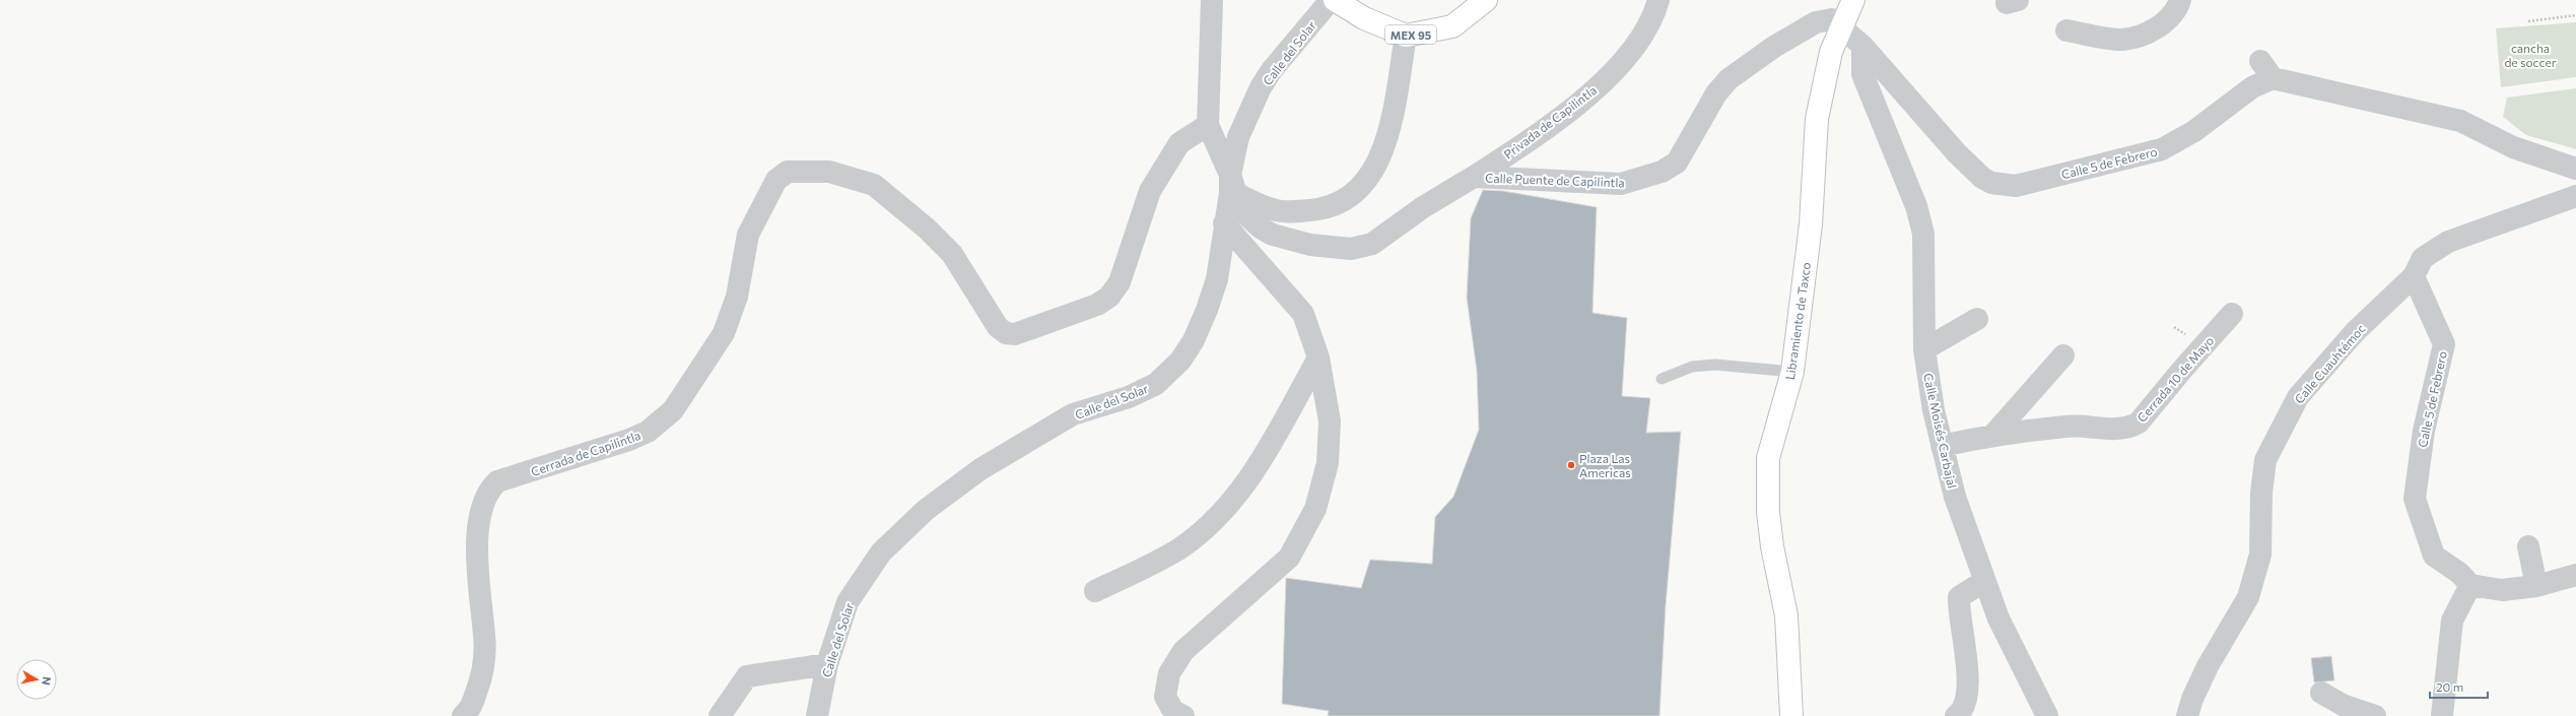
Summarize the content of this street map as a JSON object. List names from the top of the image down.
{
  "streets": {
    "main road": ["MEX 95", "Libramiento de Taxco"],
    "street": [
      "Calle del Solar",
      "Privada de Capilintla",
      "Calle 5 de Febrero",
      "Calle Puente de Capilintla",
      "Calle Cuauhtémoc",
      "Cerrada 10 de Mayo",
      "Calle Moisés Carbajal",
      "Cerrada de Capilintla"
    ]
  },
  "crossings": [
    ["Calle del Solar", "Calle Puente de Capilintla"],
    ["Privada de Capilintla", "Calle Puente de Capilintla"],
    ["Calle 5 de Febrero", "Calle Cuauhtémoc"],
    ["Calle 5 de Febrero", "Calle Moisés Carbajal"],
    ["Calle Puente de Capilintla", "Libramiento de Taxco"],
    ["Calle Puente de Capilintla", "Cerrada de Capilintla"],
    ["Cerrada 10 de Mayo", "Calle Moisés Carbajal"]
  ],
  "parks": ["cancha de soccer"],
  "places": ["Plaza Las Americas"],
  "scale_bar": "20 m",
  "north": "right"
}
